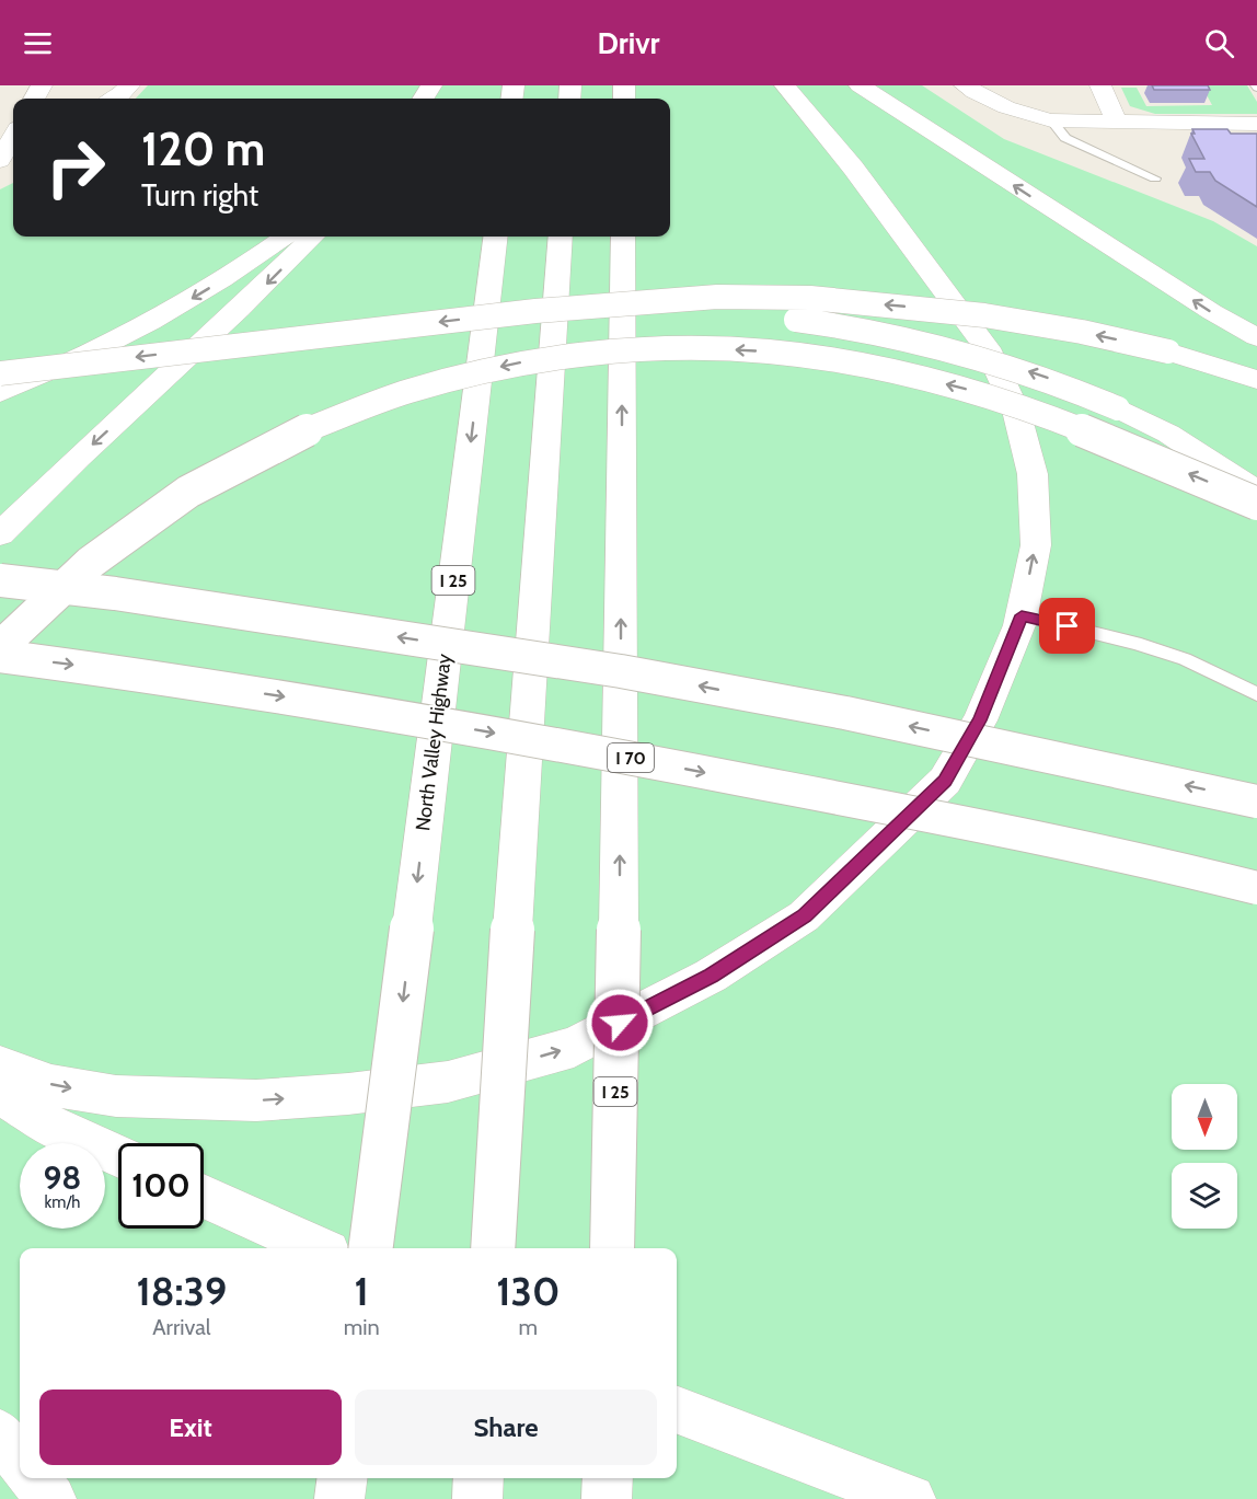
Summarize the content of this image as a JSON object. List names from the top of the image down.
{
  "streets": {
    "main road": ["I 25", "North Valley Highway", "I 70"]
  },
  "north": "bottom",
  "page": {
    "header": "Drivr",
    "turn": ["120 m", "Turn right"],
    "speed": "98 km/h",
    "limit": "100",
    "eta": [
      "18:39",
      "Arrival",
      "1",
      "min",
      "130",
      "m"
    ],
    "buttons": ["Exit", "Share"]
  }
}
